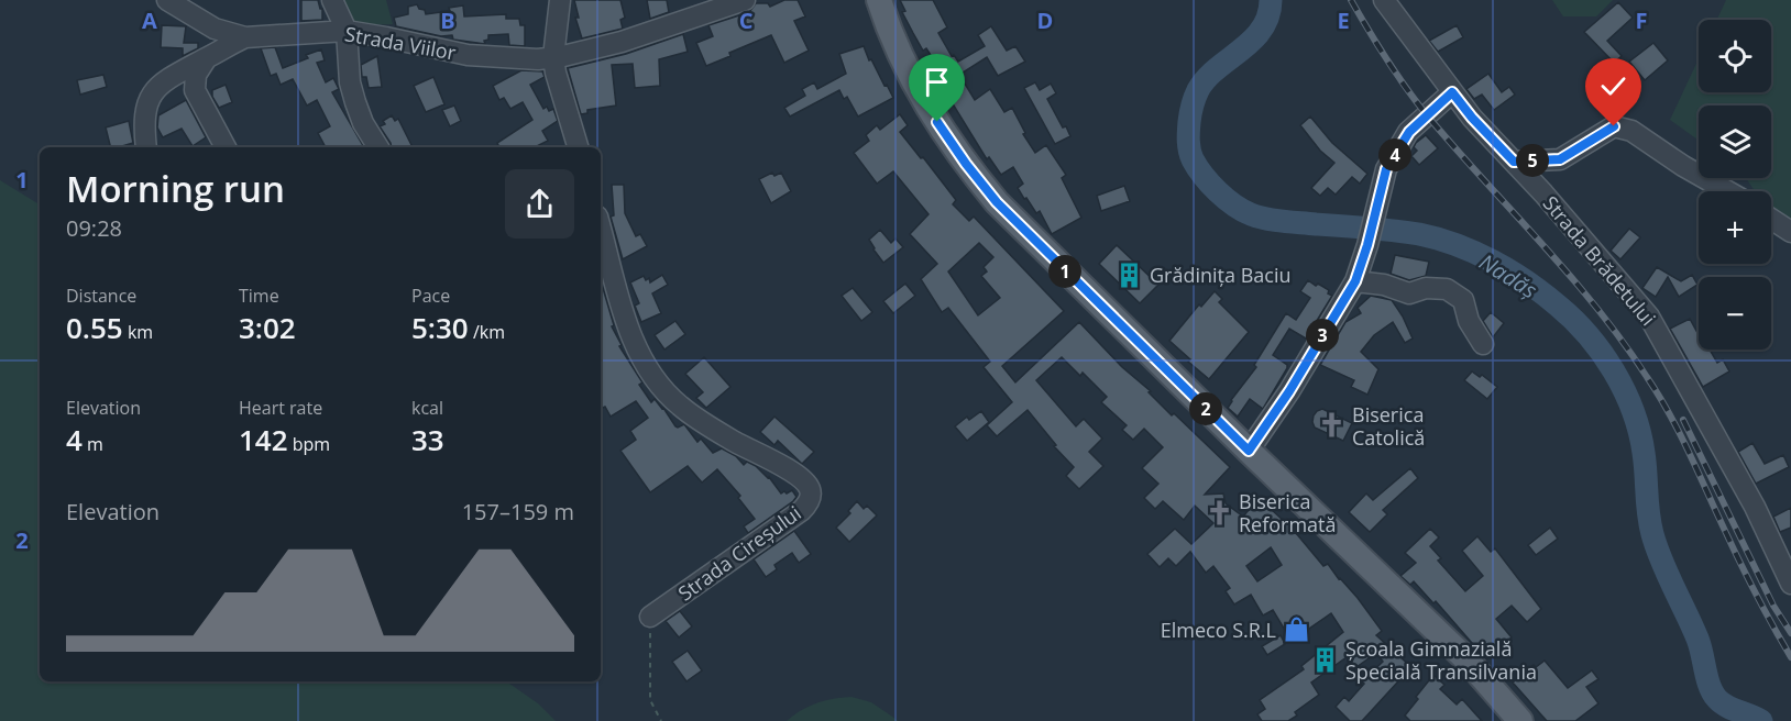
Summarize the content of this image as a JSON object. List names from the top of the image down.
{
  "streets": {
    "street": ["Strada Viilor", "Strada Brădetului", "Strada Cireșului"]
  },
  "water": ["Nadăș"],
  "places": {
    "building": ["Grădinița Baciu", "Școala Gimnazială Specială Transilvania"],
    "church": ["Biserica Catolică", "Biserica Reformată"],
    "shop": ["Elmeco S.R.L"]
  },
  "page": {
    "map_buttons": ["+", "−"],
    "pins": [
      "4",
      "5",
      "1",
      "3",
      "2"
    ],
    "heading": ["Morning run", "09:28"],
    "stats": [
      ["Distance", "0.55 km"],
      ["Time", "3:02"],
      ["Pace", "5:30 /km"],
      ["Elevation", "4 m"],
      ["Heart rate", "142 bpm"],
      ["kcal", "33"]
    ],
    "chart": ["Elevation", "157–159 m"]
  },
  "grid": {
    "columns": [
      "A",
      "B",
      "C",
      "D",
      "E",
      "F"
    ],
    "rows": ["1", "2"]
  }
}
